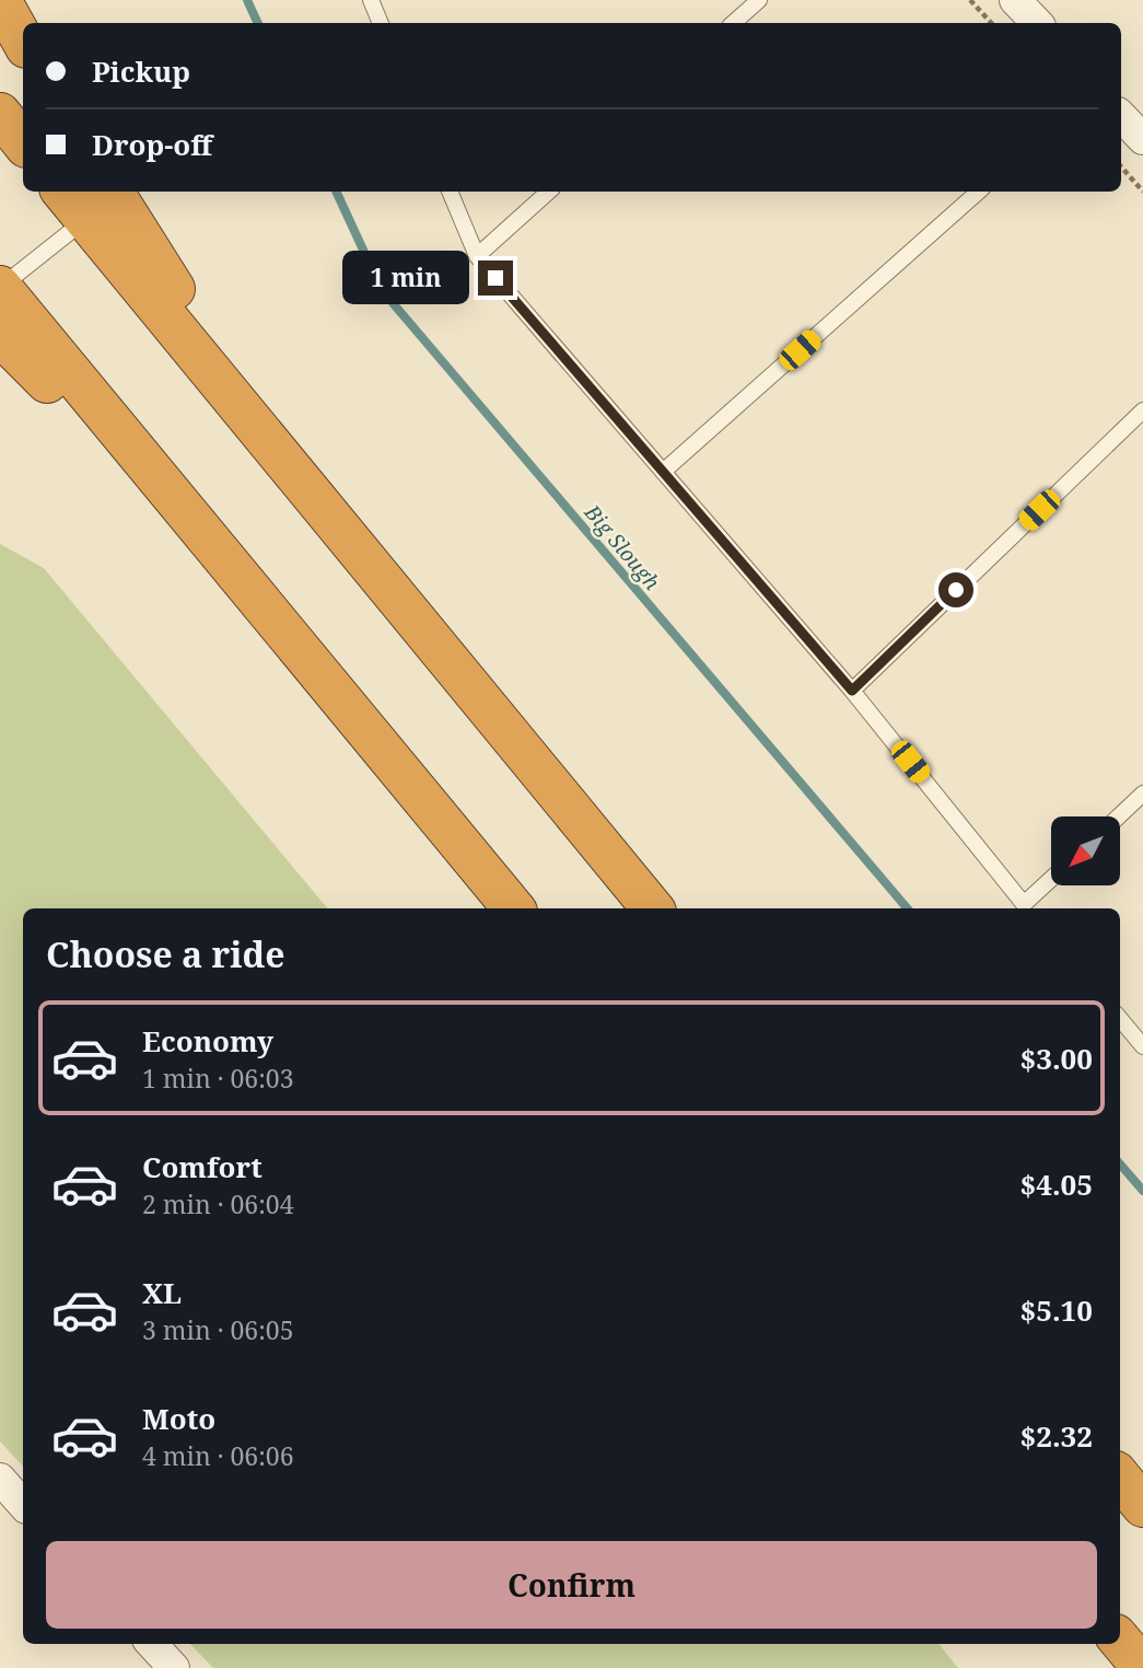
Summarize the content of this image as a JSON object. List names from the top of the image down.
{
  "water": ["Big Slough"],
  "north": "bottom left",
  "page": {
    "banner": ["Pickup", "Drop-off"],
    "bubble": "1 min",
    "heading": "Choose a ride",
    "list": [
      {
        "name": "Economy",
        "note": "1 min · 06:03",
        "value": "$3.00"
      },
      {
        "name": "Comfort",
        "note": "2 min · 06:04",
        "value": "$4.05"
      },
      {
        "name": "XL",
        "note": "3 min · 06:05",
        "value": "$5.10"
      },
      {
        "name": "Moto",
        "note": "4 min · 06:06",
        "value": "$2.32"
      }
    ],
    "buttons": "Confirm"
  }
}
